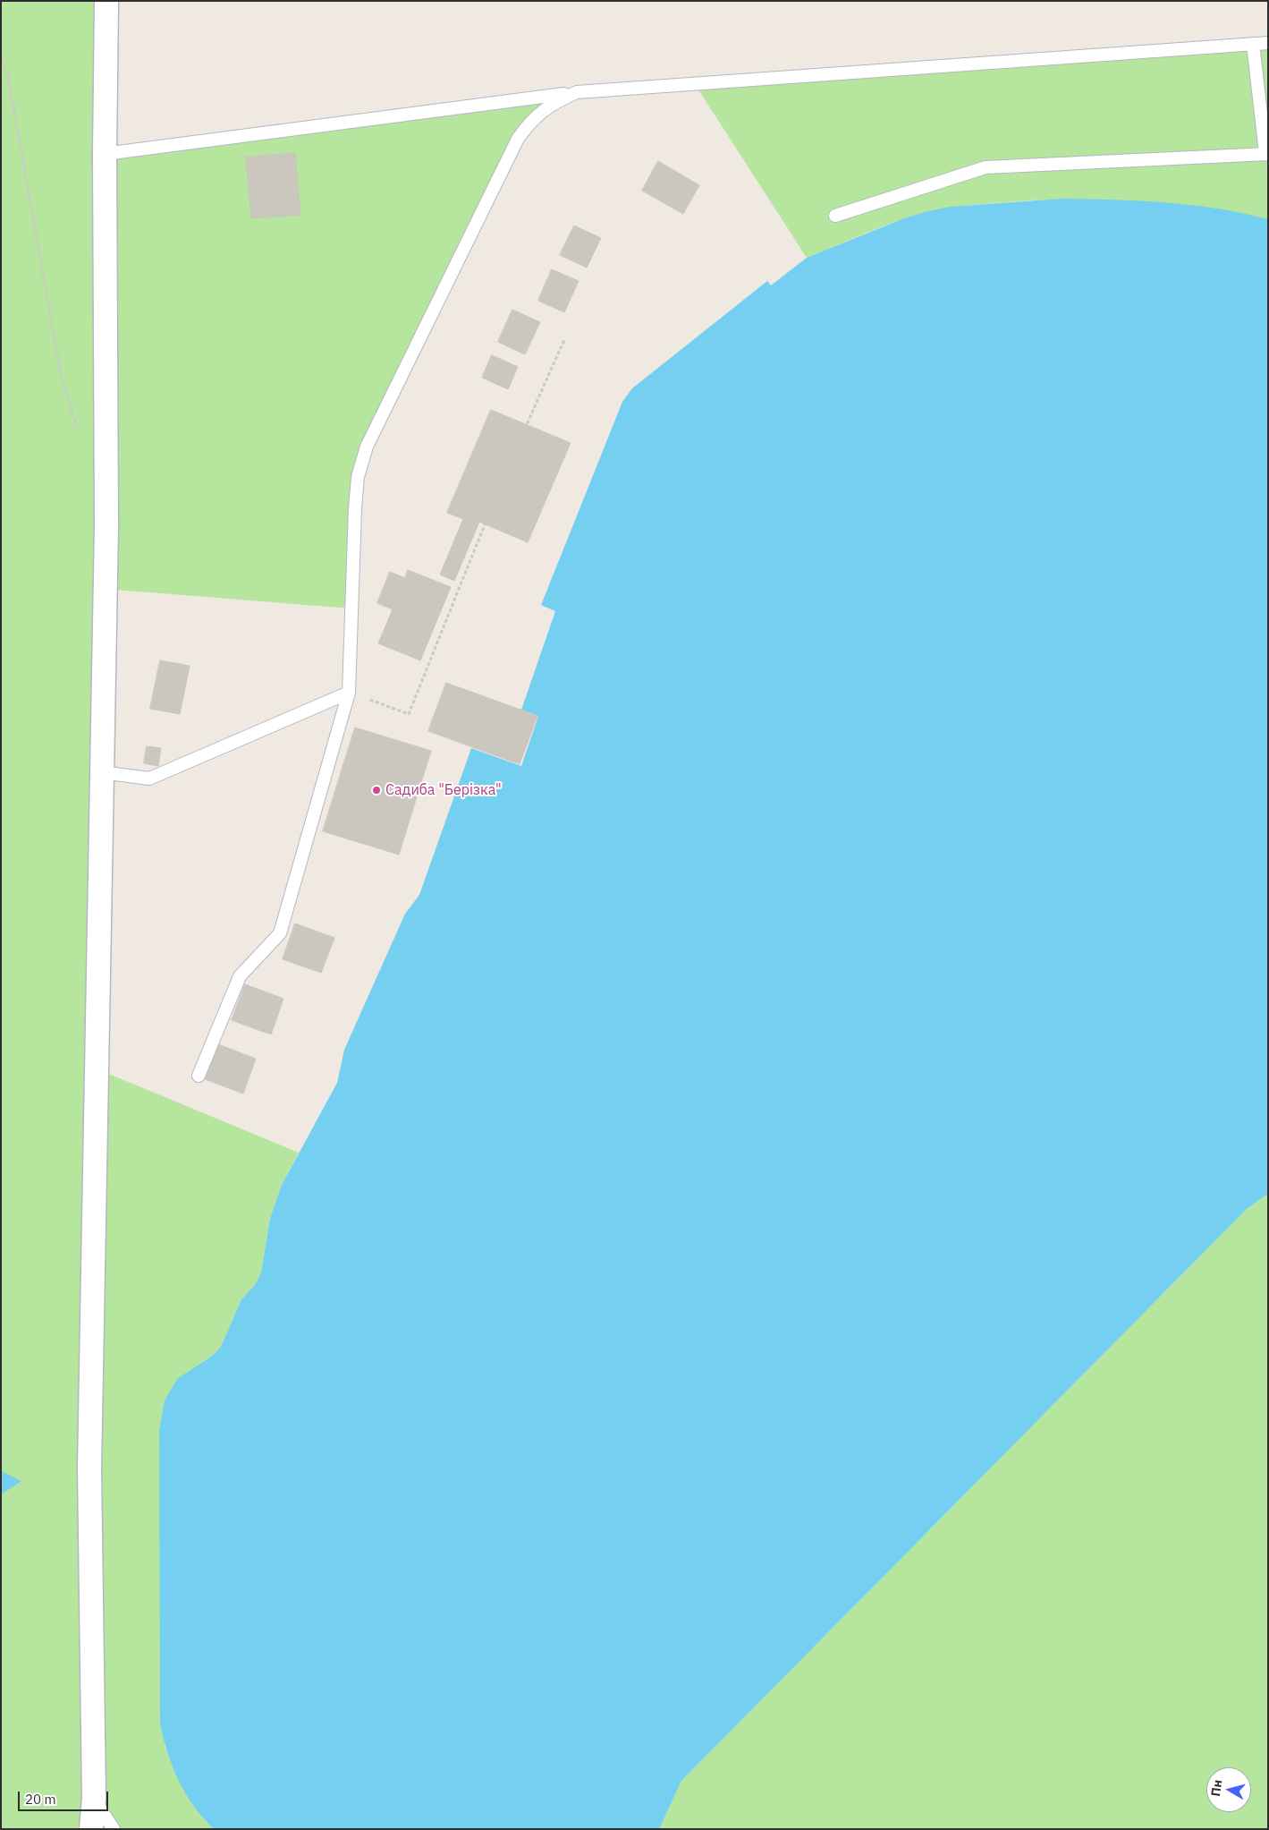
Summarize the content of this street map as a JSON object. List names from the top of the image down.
{
  "places": ["Садиба \"Берізка\""],
  "scale_bar": "20 m",
  "north": "left"
}
